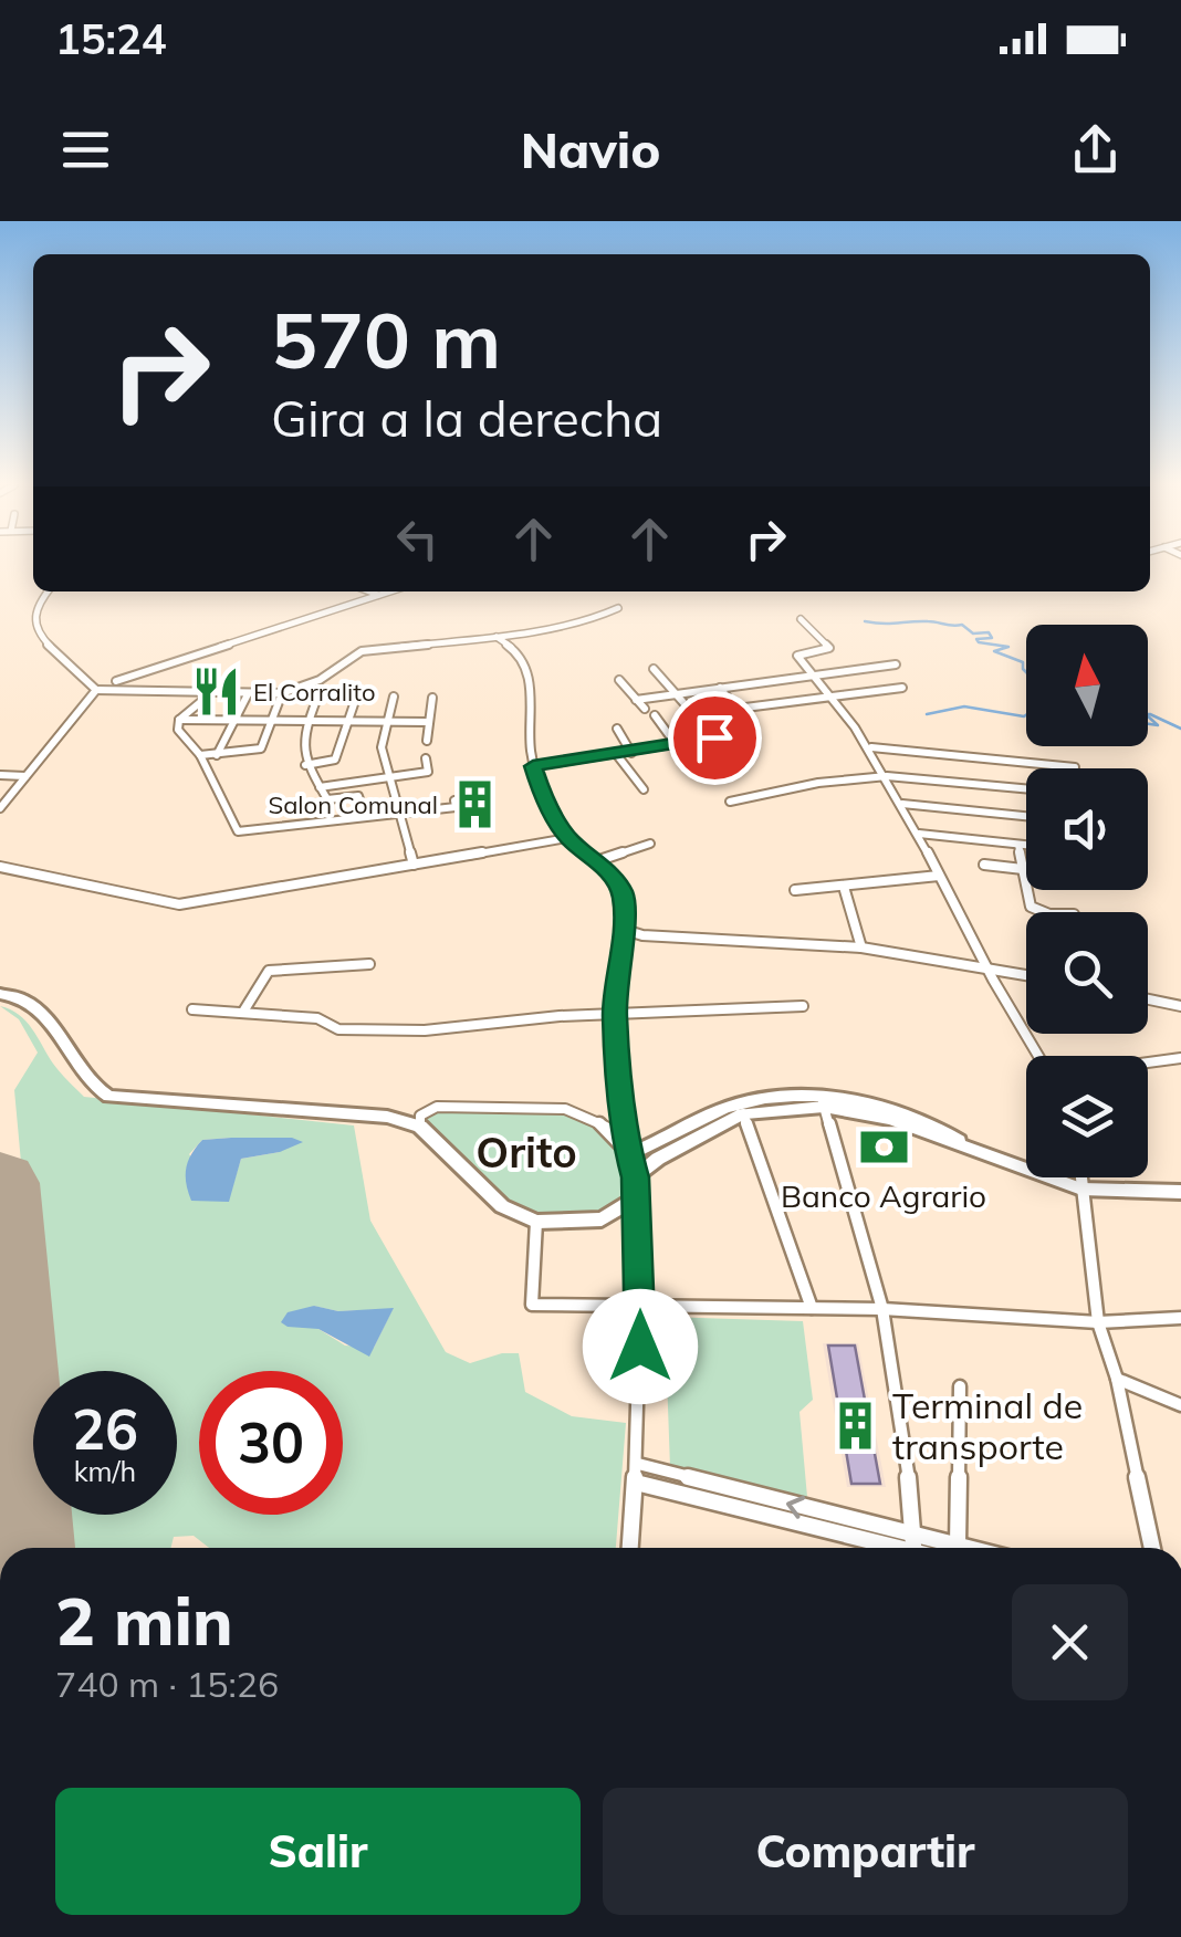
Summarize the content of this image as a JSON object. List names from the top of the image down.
{
  "districts": ["Orito"],
  "places": {
    "restaurant": ["El Corralito"],
    "building": ["Salon Comunal", "Terminal de transporte"],
    "bank": ["Banco Agrario"]
  },
  "north": "top",
  "page": {
    "status": "15:24",
    "header": "Navio",
    "turn": ["570 m", "Gira a la derecha"],
    "speed": "26 km/h",
    "limit": "30",
    "heading": ["2 min", "740 m · 15:26"],
    "buttons": ["Salir", "Compartir"]
  }
}
